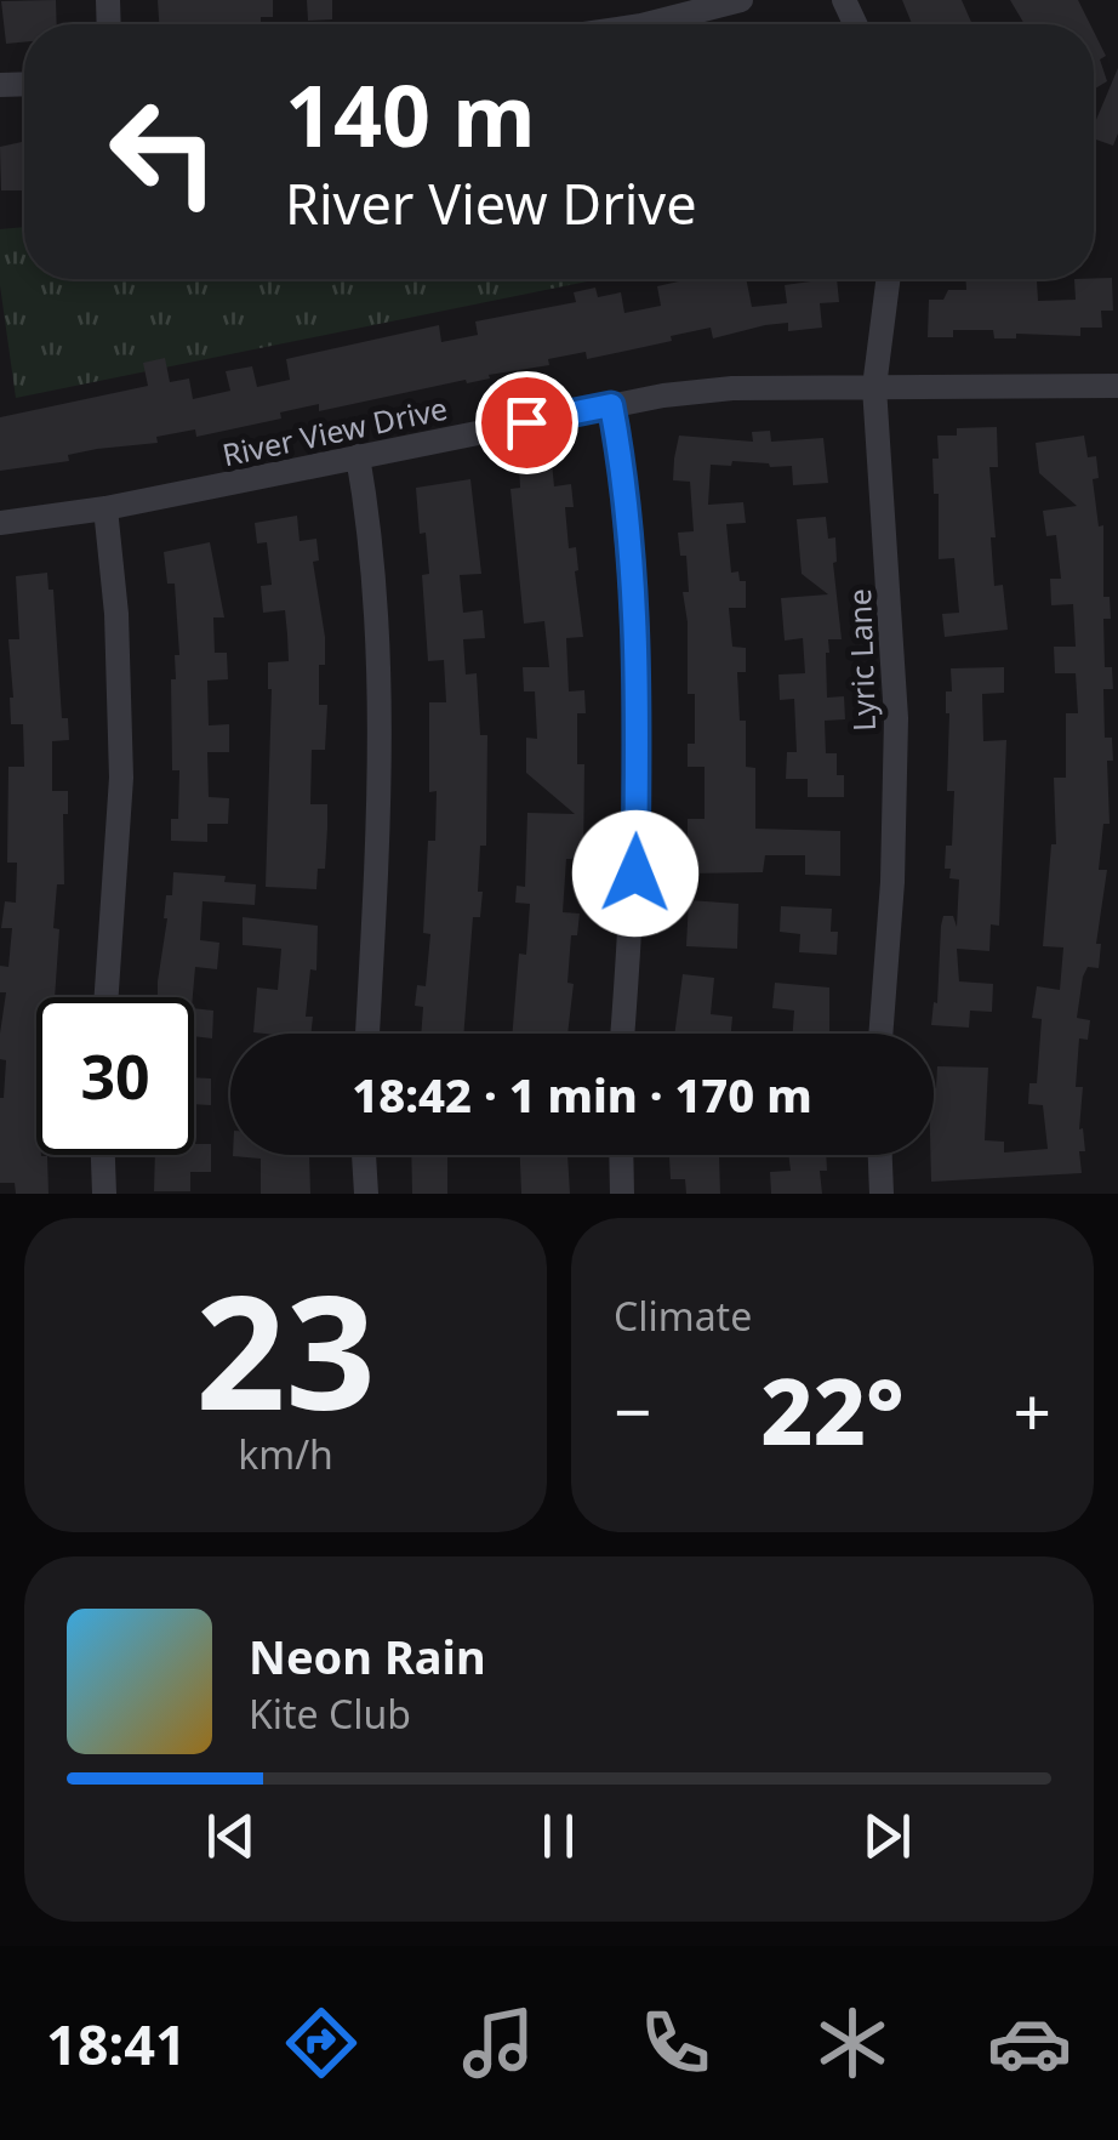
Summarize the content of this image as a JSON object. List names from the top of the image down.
{
  "streets": {
    "street": ["River View Drive", "Lyric Lane"]
  },
  "crossings": [
    ["River View Drive", "Lyric Lane"]
  ],
  "page": {
    "turn": ["140 m", "River View Drive"],
    "limit": "30",
    "trip": "18:42 · 1 min · 170 m",
    "tile": [
      ["23", "km/h"],
      "Climate"
    ],
    "heat": ["−", "22°", "+"],
    "song": ["Neon Rain", "Kite Club"],
    "tabs": "18:41"
  }
}
